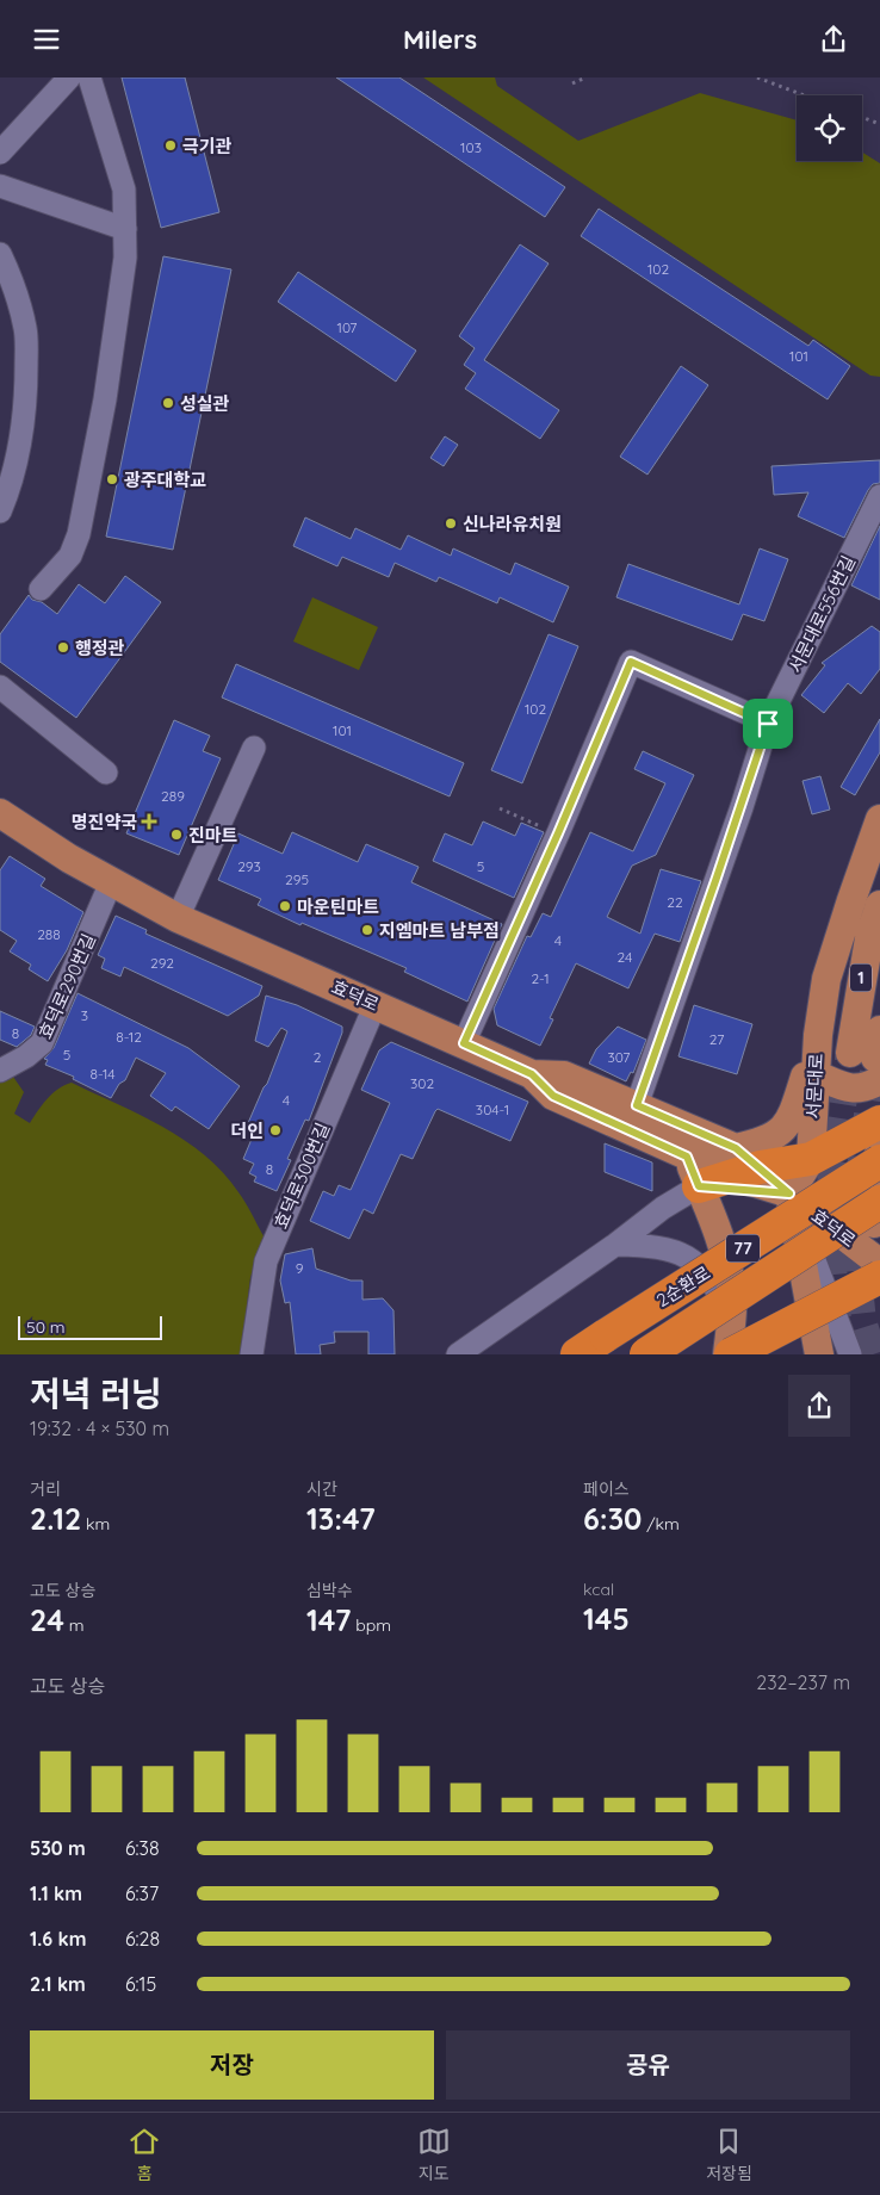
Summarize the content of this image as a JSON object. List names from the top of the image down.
{
  "streets": {
    "highway": ["77", "2순환로"],
    "main road": ["1", "효덕로", "서문대로"],
    "street": ["서문대로556번길", "효덕로290번길", "효덕로300번길"]
  },
  "crossings": [
    ["서문대로556번길", "효덕로"],
    ["효덕로290번길", "효덕로"],
    ["효덕로", "서문대로"],
    ["효덕로", "효덕로300번길"]
  ],
  "places": {
    "other": [
      "극기관",
      "성실관",
      "광주대학교",
      "신나라유치원",
      "행정관",
      "진마트",
      "마운틴마트",
      "지엠마트 남부점",
      "더인"
    ],
    "health": ["명진약국"]
  },
  "house_numbers": [
    "103",
    "102",
    "107",
    "101",
    "102",
    "101",
    "289",
    "293",
    "5",
    "295",
    "22",
    "288",
    "4",
    "24",
    "292",
    "2-1",
    "3",
    "8",
    "8-12",
    "27",
    "5",
    "2",
    "307",
    "8-14",
    "302",
    "4",
    "304-1",
    "8",
    "9"
  ],
  "scale_bar": "50 m",
  "page": {
    "header": "Milers",
    "scale": "50 m",
    "heading": ["저녁 러닝", "19:32 · 4 × 530 m"],
    "stats": [
      ["거리", "2.12 km"],
      ["시간", "13:47"],
      ["페이스", "6:30 /km"],
      ["고도 상승", "24 m"],
      ["심박수", "147 bpm"],
      ["kcal", "145"]
    ],
    "chart": ["고도 상승", "232–237 m"],
    "list": [
      {
        "name": "530 m",
        "note": "6:38"
      },
      {
        "name": "1.1 km",
        "note": "6:37"
      },
      {
        "name": "1.6 km",
        "note": "6:28"
      },
      {
        "name": "2.1 km",
        "note": "6:15"
      }
    ],
    "buttons": ["저장", "공유"],
    "tabs": ["홈", "지도", "저장됨"]
  }
}
